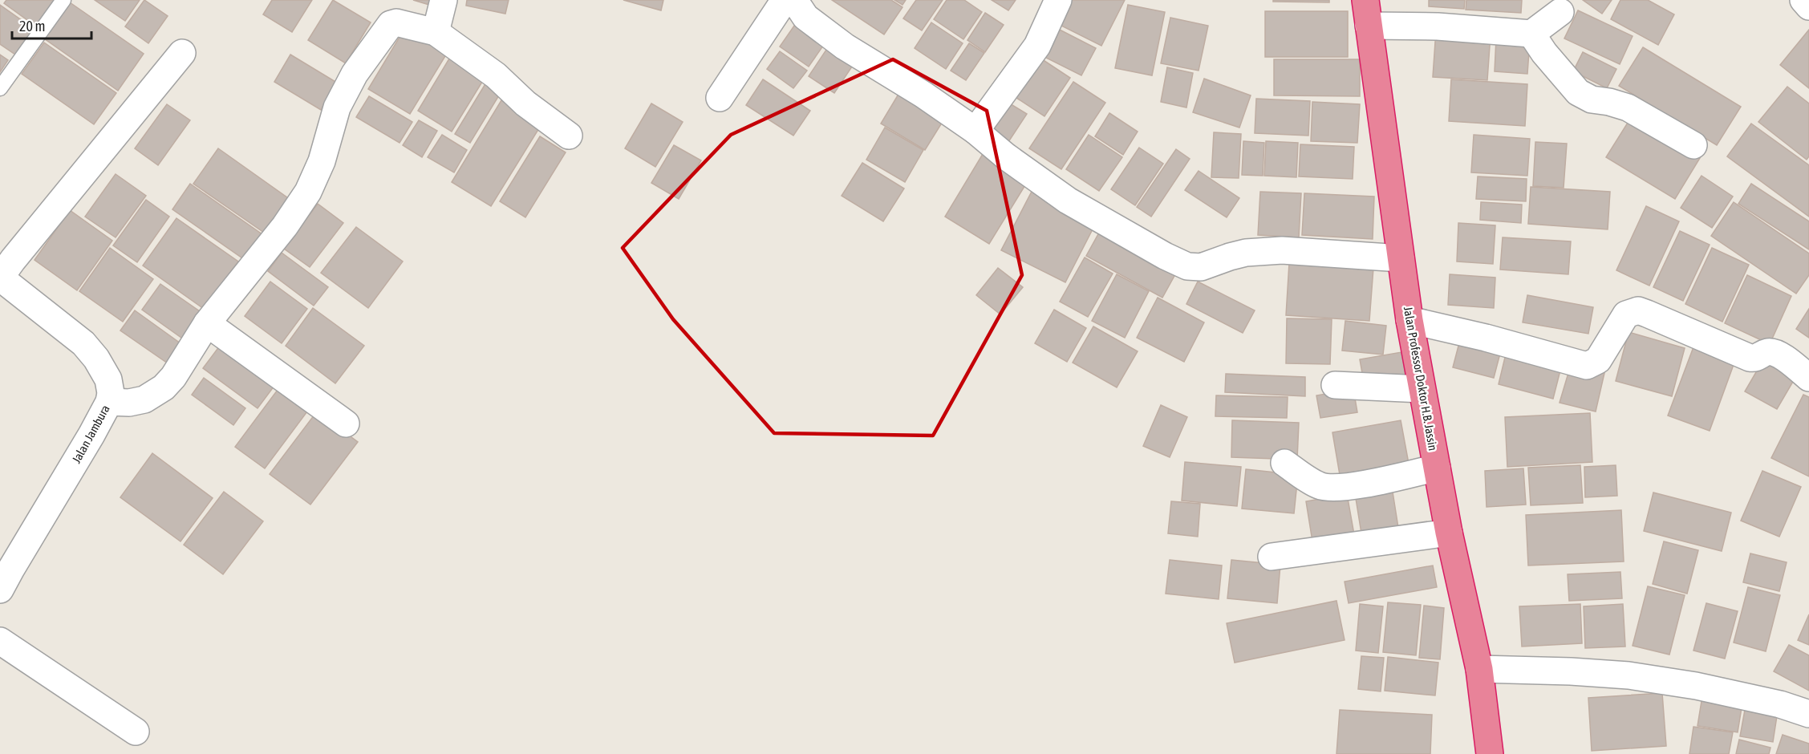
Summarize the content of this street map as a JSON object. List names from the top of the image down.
{
  "streets": {
    "highway": ["Jalan Professor Doktor H.B. Jassin"],
    "street": ["Jalan Jambura"]
  },
  "scale_bar": "20 m"
}
